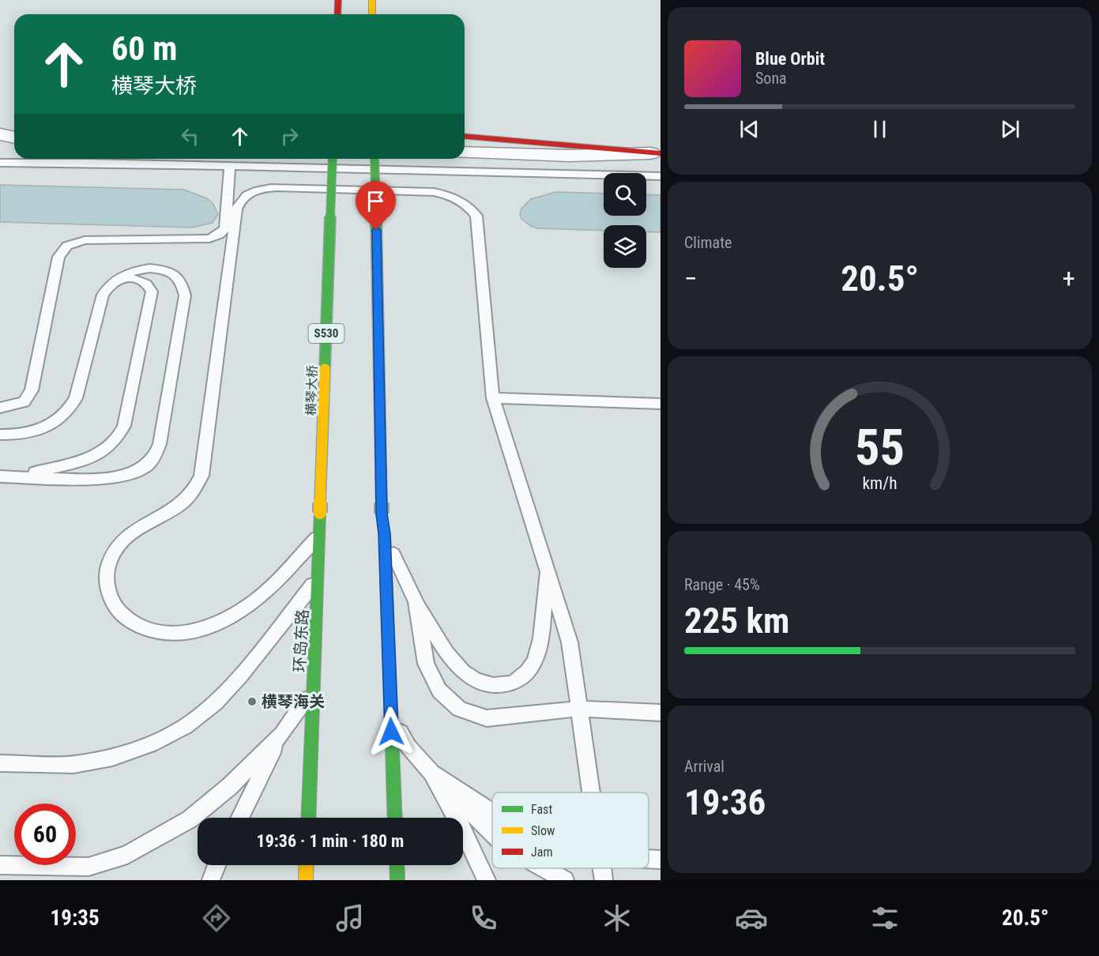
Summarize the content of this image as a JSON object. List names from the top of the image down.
{
  "streets": {
    "main road": ["S530", "横琴大桥", "环岛东路"]
  },
  "crossings": [
    ["横琴大桥", "环岛东路"]
  ],
  "places": ["横琴海关"],
  "legend": ["Fast", "Slow", "Jam"],
  "page": {
    "turn": ["60 m", "横琴大桥"],
    "song": ["Blue Orbit", "Sona"],
    "tile": [
      "Climate",
      ["Range · 45%", "225 km"],
      ["Arrival", "19:36"]
    ],
    "heat": ["−", "20.5°", "+"],
    "limit": "60",
    "trip": "19:36 · 1 min · 180 m",
    "tabs": ["19:35", "20.5°"],
    "gauge": ["55", "km/h"]
  }
}
